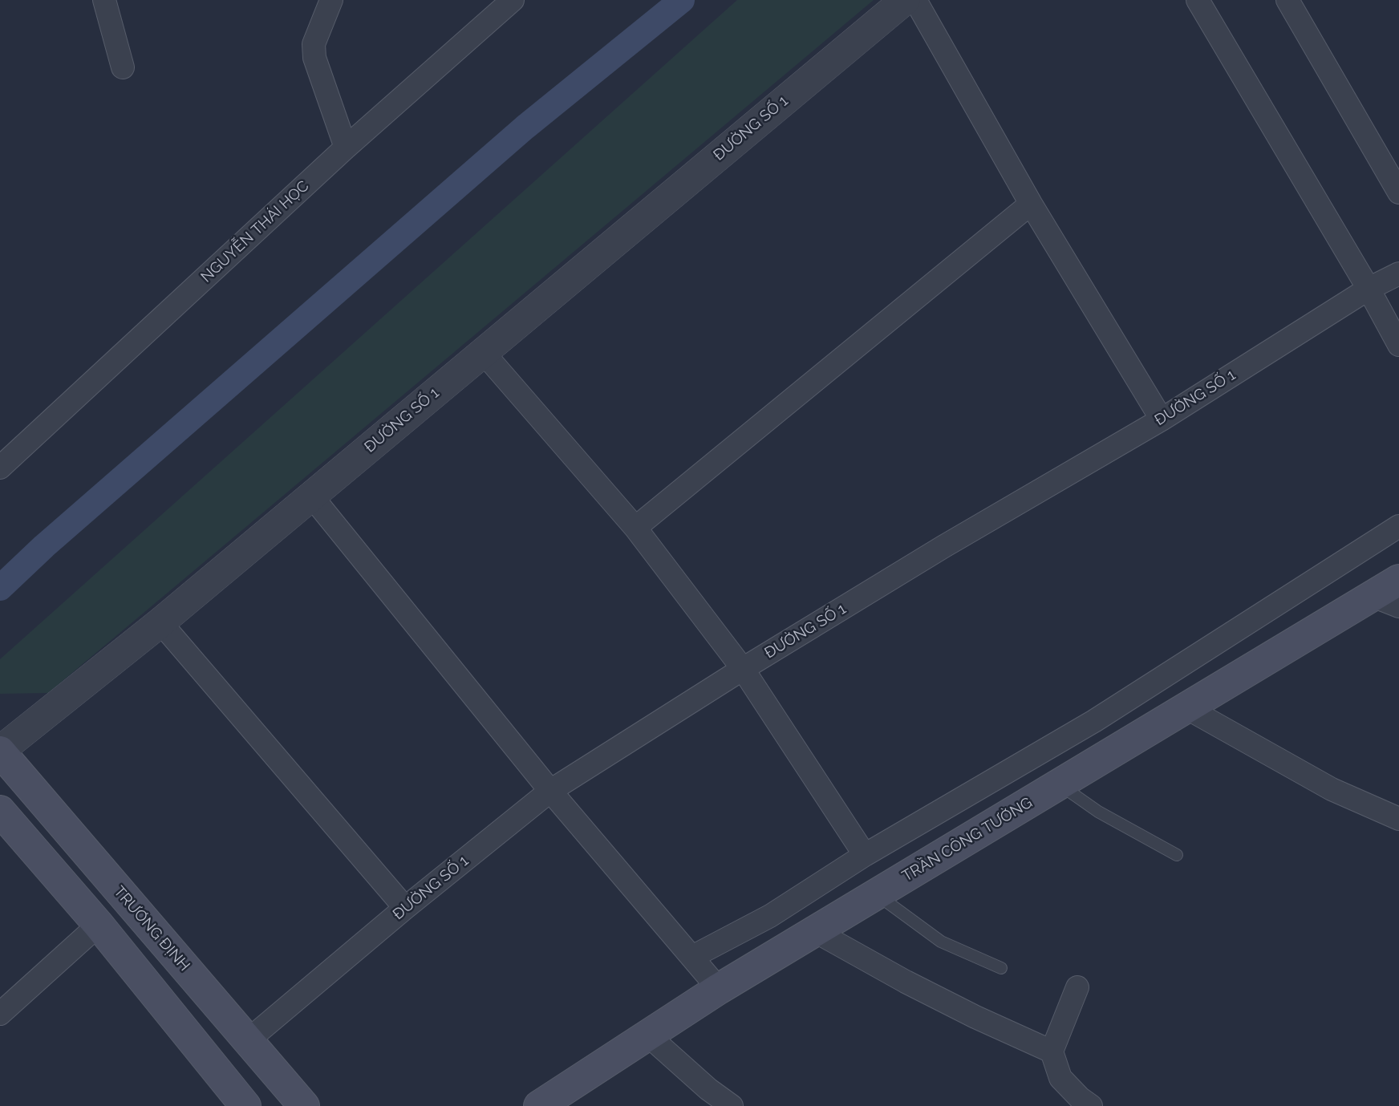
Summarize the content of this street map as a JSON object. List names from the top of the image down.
{
  "streets": {
    "main road": ["TRẦN CÔNG TƯỜNG", "TRƯƠNG ĐỊNH"],
    "street": ["ĐƯỜNG SỐ 1", "NGUYỄN THÁI HỌC"]
  },
  "crossings": [
    ["ĐƯỜNG SỐ 1", "TRƯƠNG ĐỊNH"]
  ]
}
